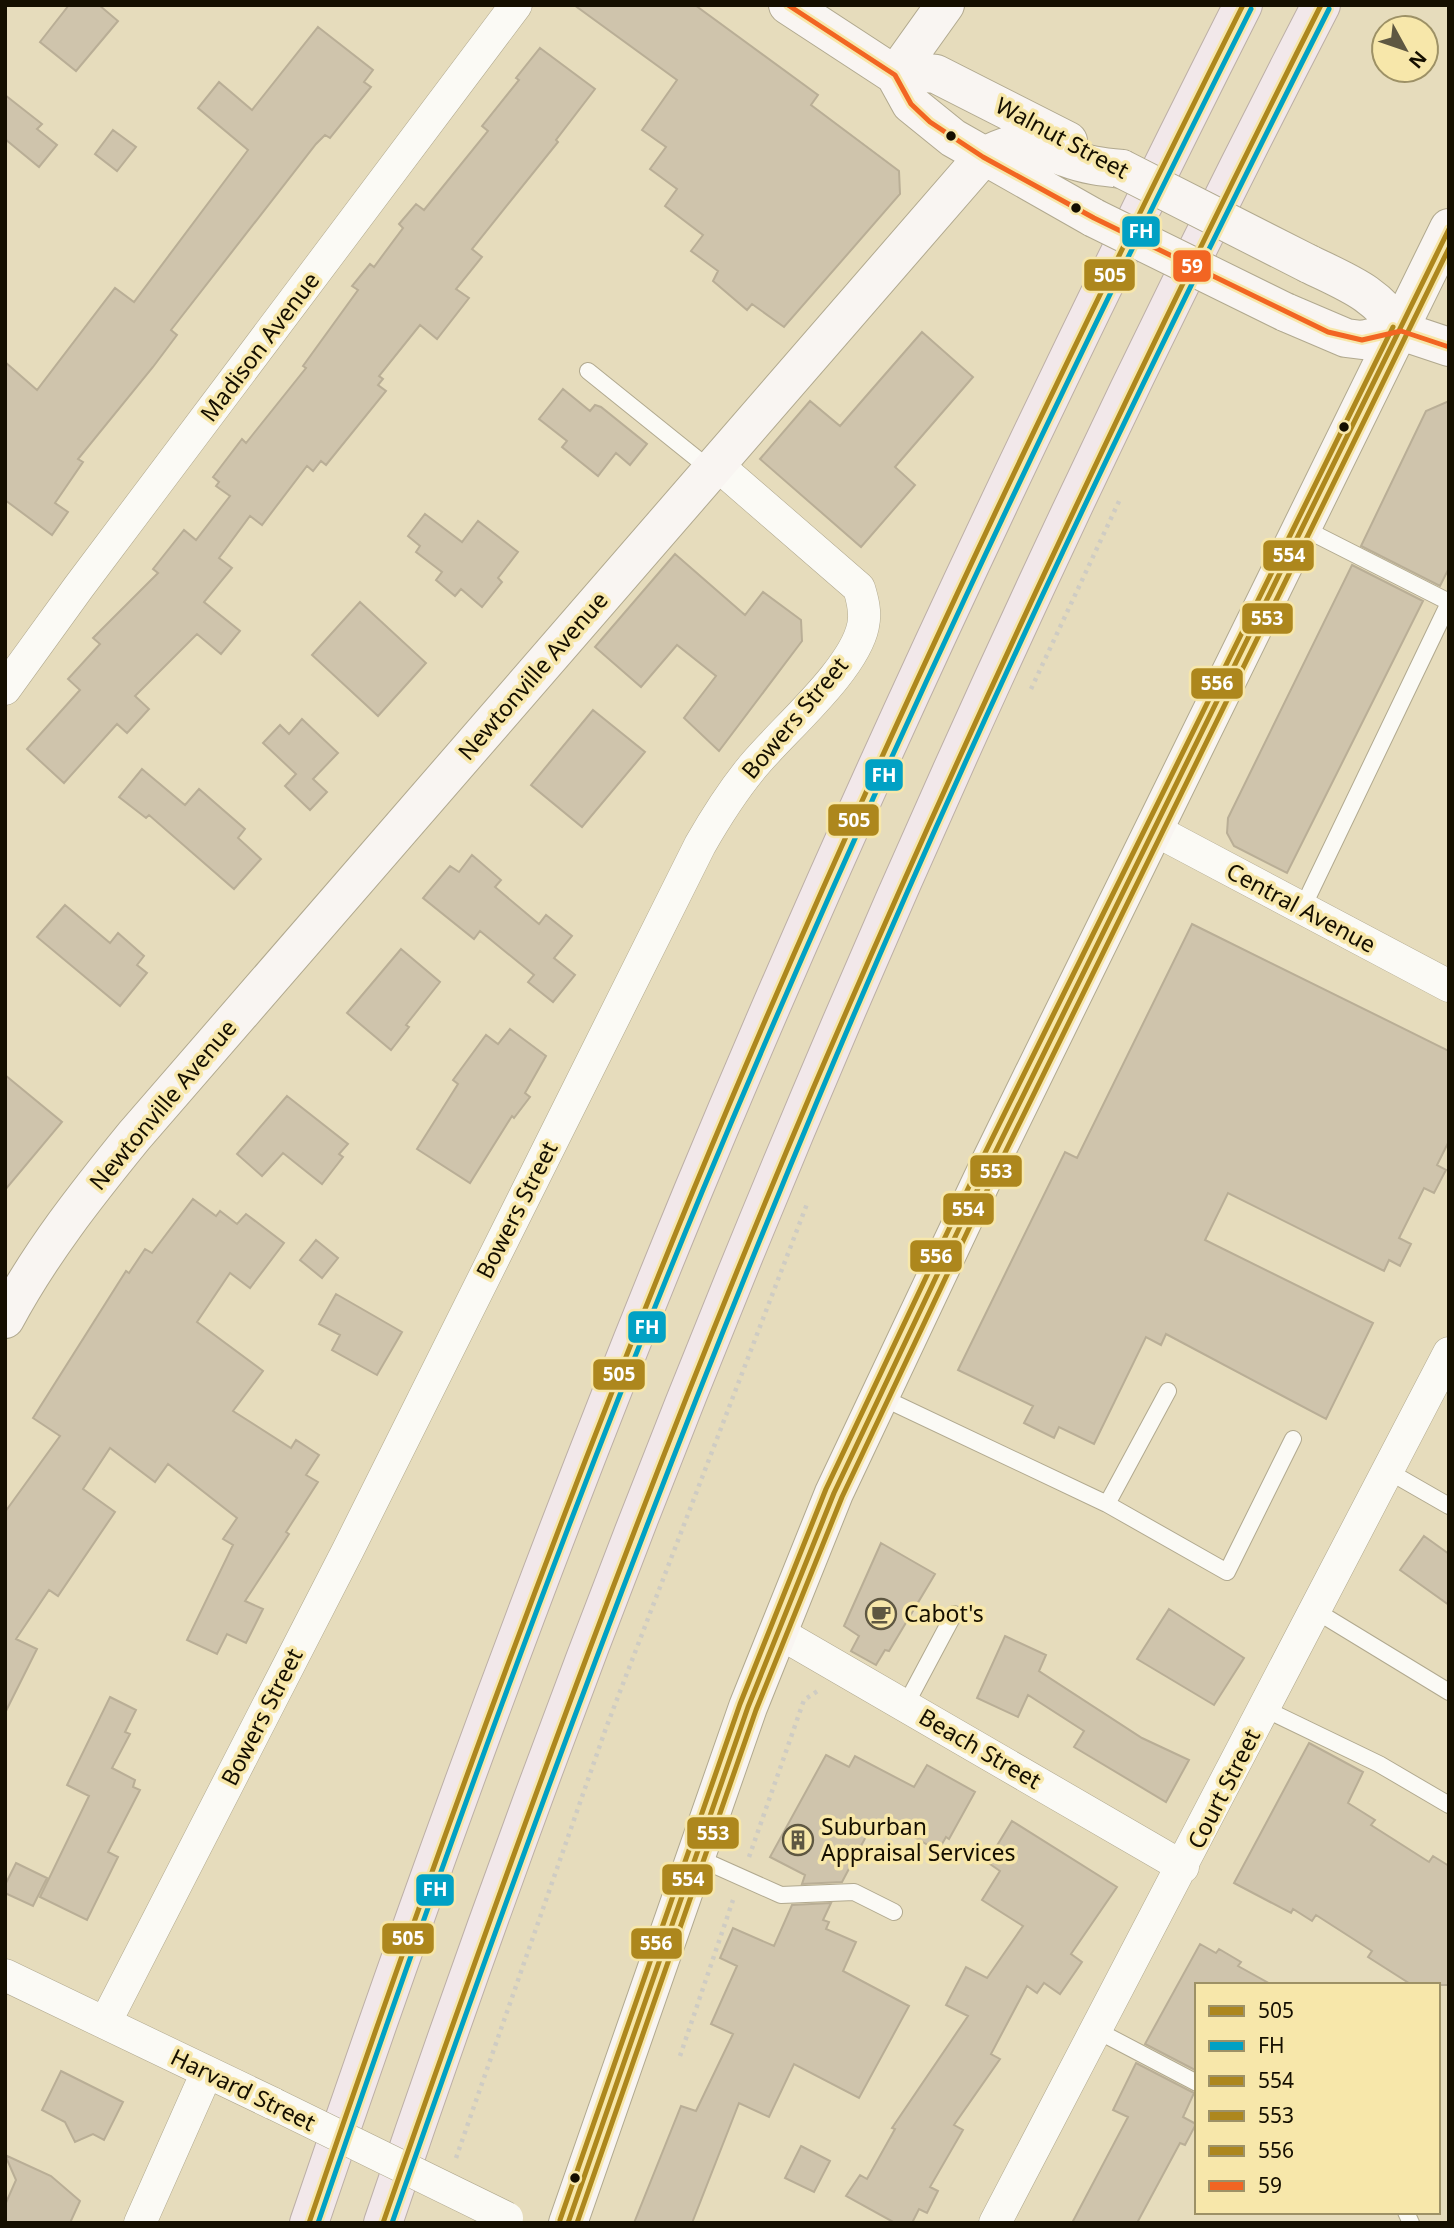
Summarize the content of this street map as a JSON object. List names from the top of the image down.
{
  "streets": {
    "main road": ["Walnut Street", "Newtonville Avenue"],
    "street": [
      "Madison Avenue",
      "Bowers Street",
      "Central Avenue",
      "Beach Street",
      "Court Street",
      "Harvard Street"
    ]
  },
  "crossings": [
    ["Walnut Street", "Newtonville Avenue"],
    ["Newtonville Avenue", "Bowers Street"],
    ["Bowers Street", "Harvard Street"],
    ["Beach Street", "Court Street"]
  ],
  "places": {
    "cafe": ["Cabot's"],
    "building": ["Suburban Appraisal Services"]
  },
  "lines": [
    "transit line 505",
    "transit line 59",
    "transit line FH",
    "transit line 554",
    "transit line 553",
    "transit line 556"
  ],
  "legend": [
    "505",
    "FH",
    "554",
    "553",
    "556",
    "59"
  ],
  "north": "bottom right"
}
